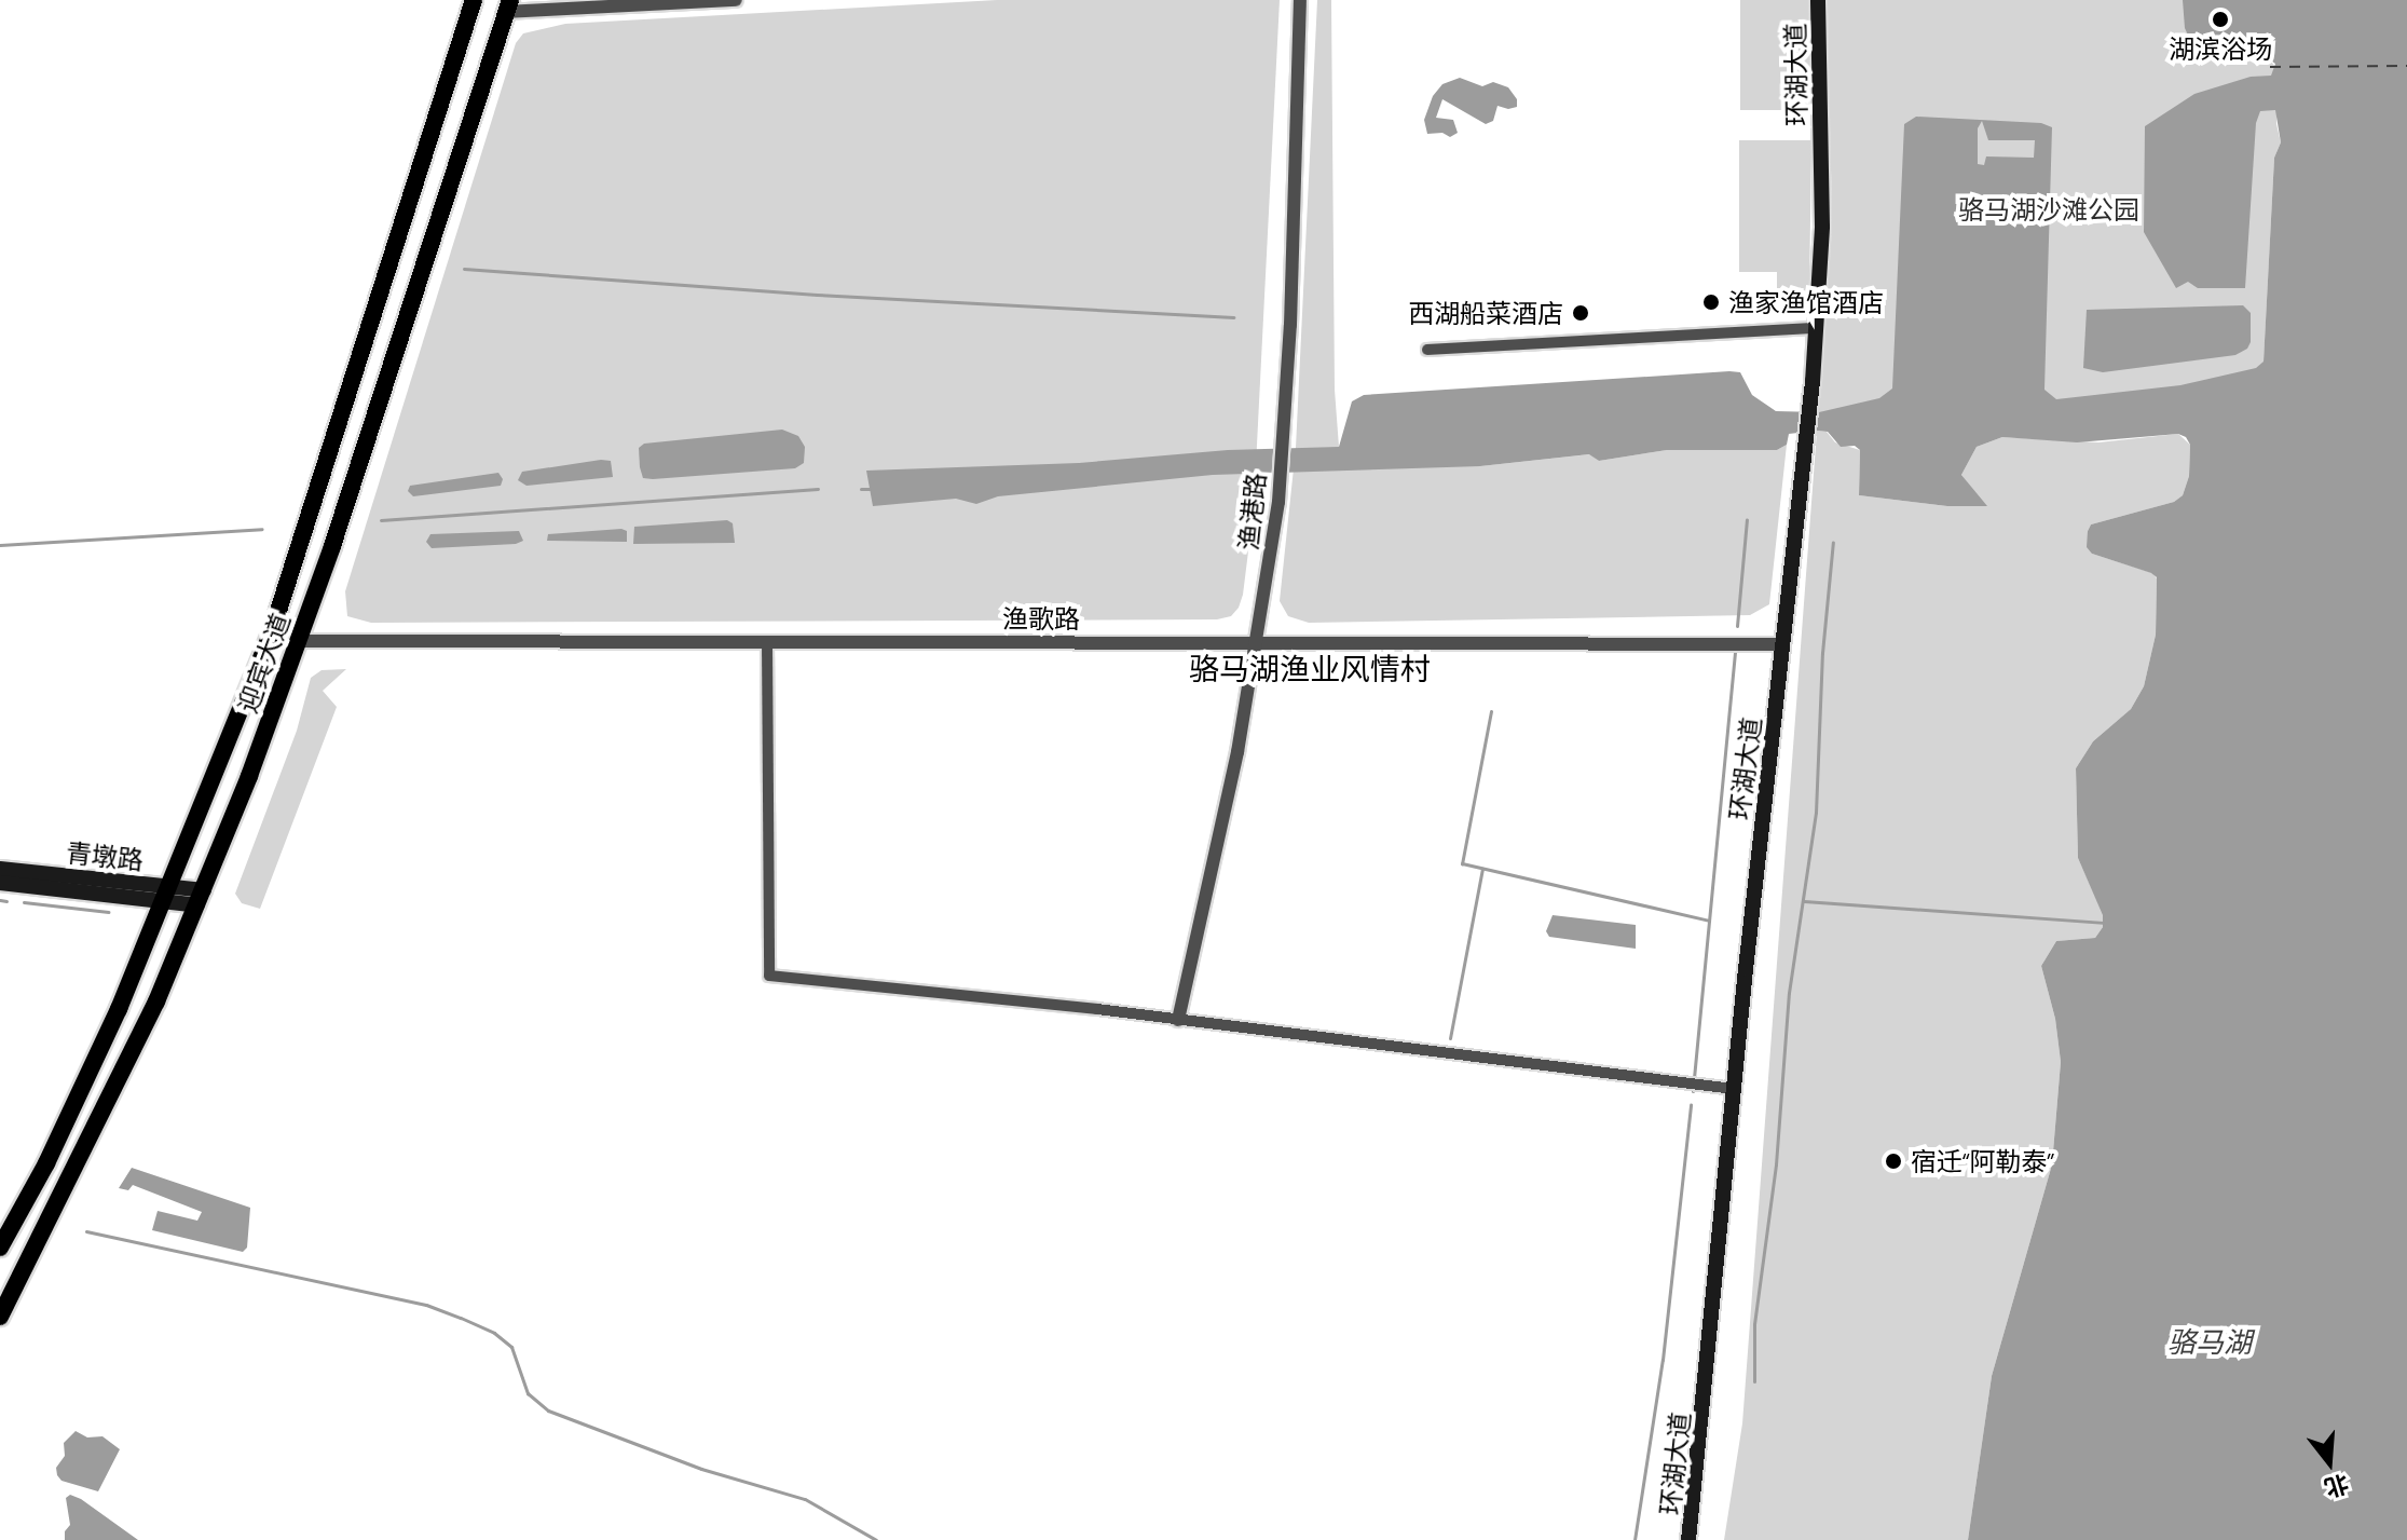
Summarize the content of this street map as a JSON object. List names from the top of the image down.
{
  "streets": {
    "highway": ["迎宾大道"],
    "main road": ["环湖大道", "青墩路"],
    "street": ["渔港路", "渔歌路"]
  },
  "crossings": [
    ["环湖大道", "渔歌路"],
    ["渔港路", "渔歌路"],
    ["渔歌路", "迎宾大道"],
    ["迎宾大道", "青墩路"]
  ],
  "districts": ["骆马湖渔业风情村"],
  "water": ["骆马湖"],
  "parks": ["骆马湖沙滩公园"],
  "places": [
    "湖滨浴场",
    "渔家渔馆酒店",
    "西湖船菜酒店",
    "宿迁“阿勒泰”"
  ],
  "north": "bottom"
}
